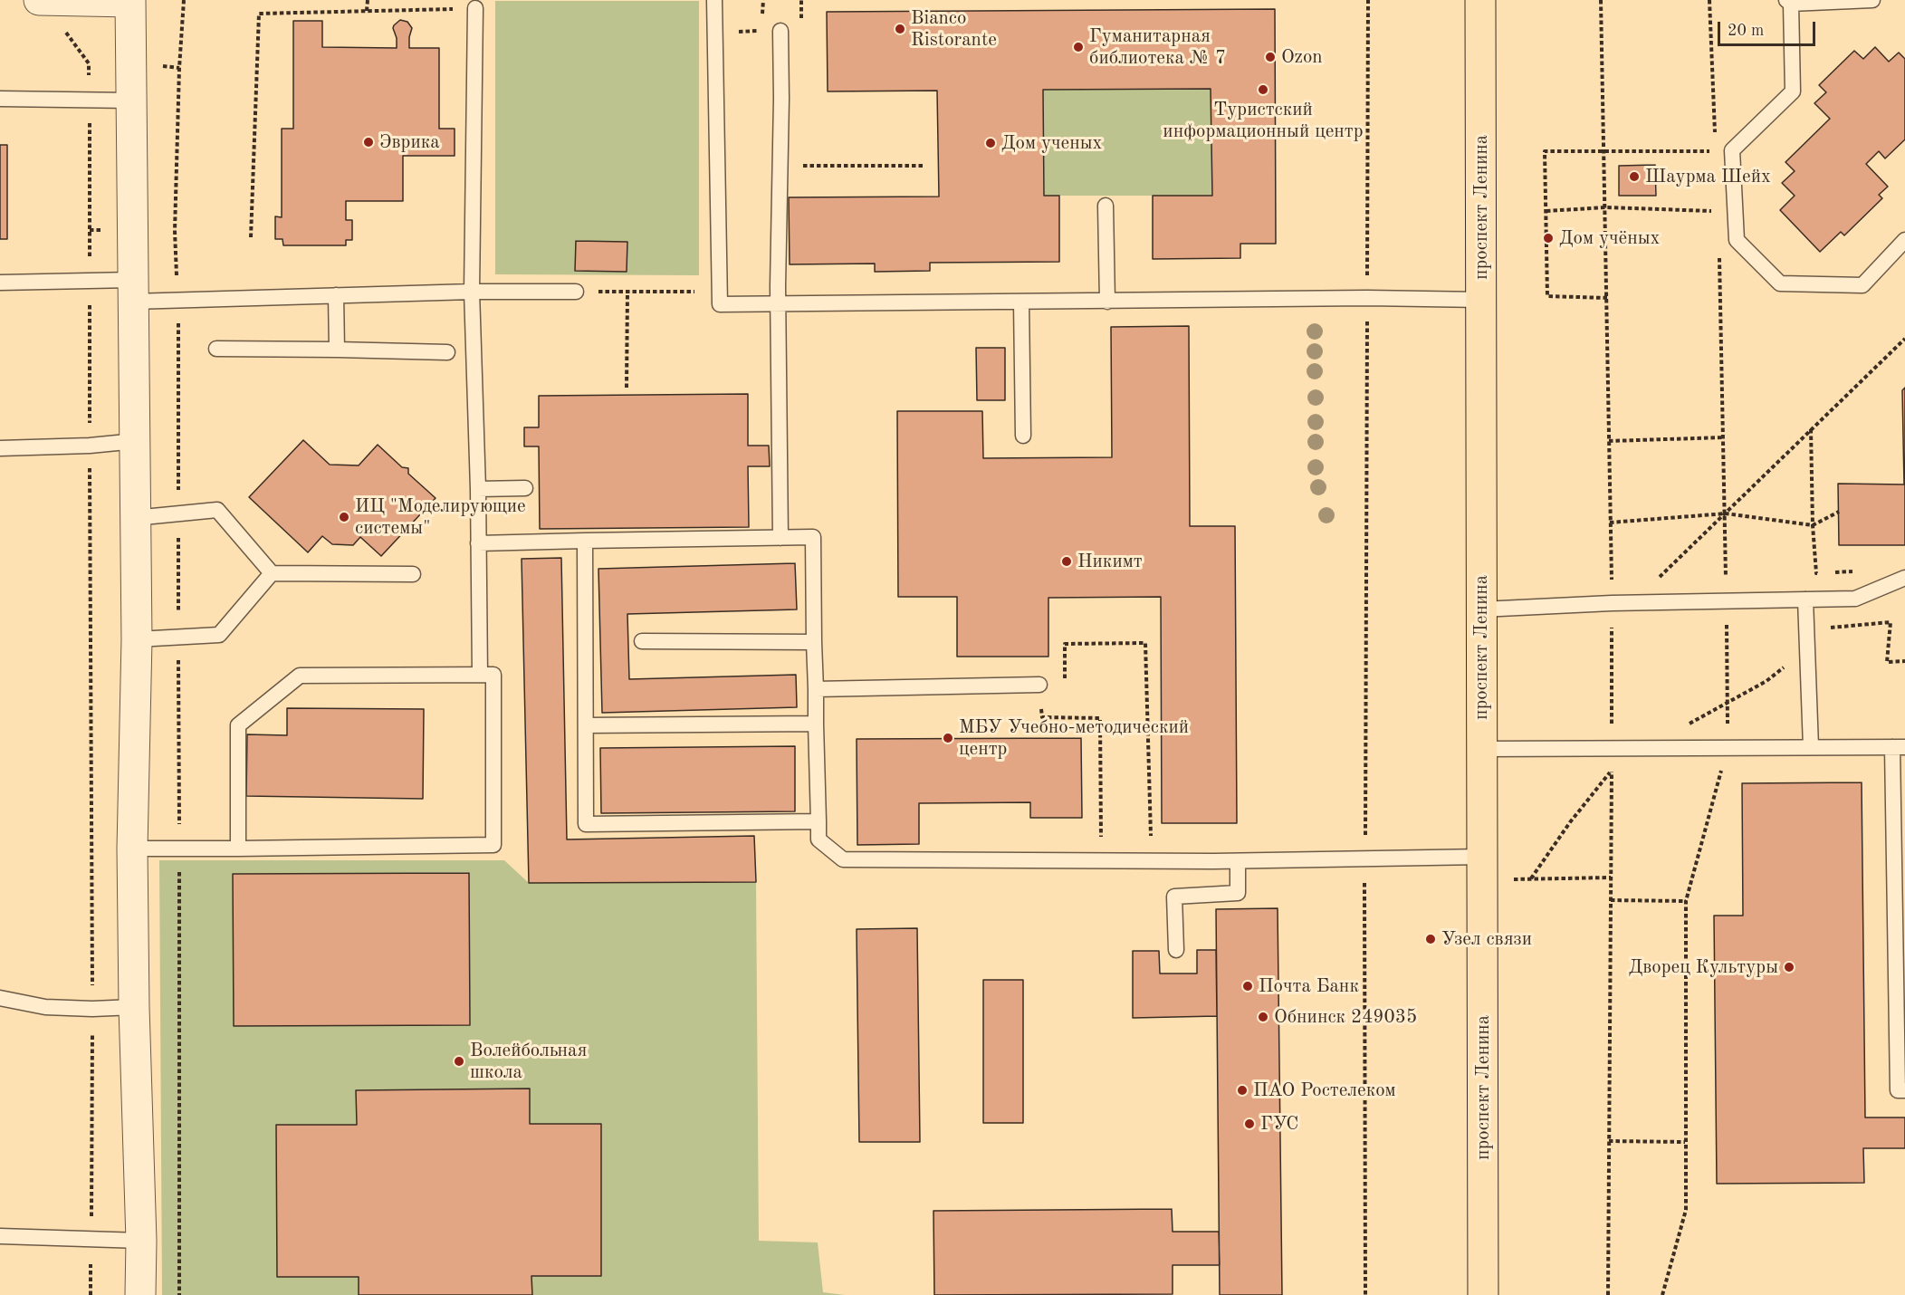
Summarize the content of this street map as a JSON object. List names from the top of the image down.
{
  "streets": {
    "main road": ["проспект Ленина"]
  },
  "places": [
    "Bianco Ristorante",
    "Гуманитарная библиотека № 7",
    "Ozon",
    "Туристский информационный центр",
    "Эврика",
    "Дом ученых",
    "Шаурма Шейх",
    "Дом учёных",
    "ИЦ \"Моделирующие системы\"",
    "Никимт",
    "МБУ Учебно-методический центр",
    "Узел связи",
    "Дворец Культуры",
    "Почта Банк",
    "Обнинск 249035",
    "Волейбольная школа",
    "ПАО Ростелеком",
    "ГУС"
  ],
  "scale_bar": "20 m"
}
